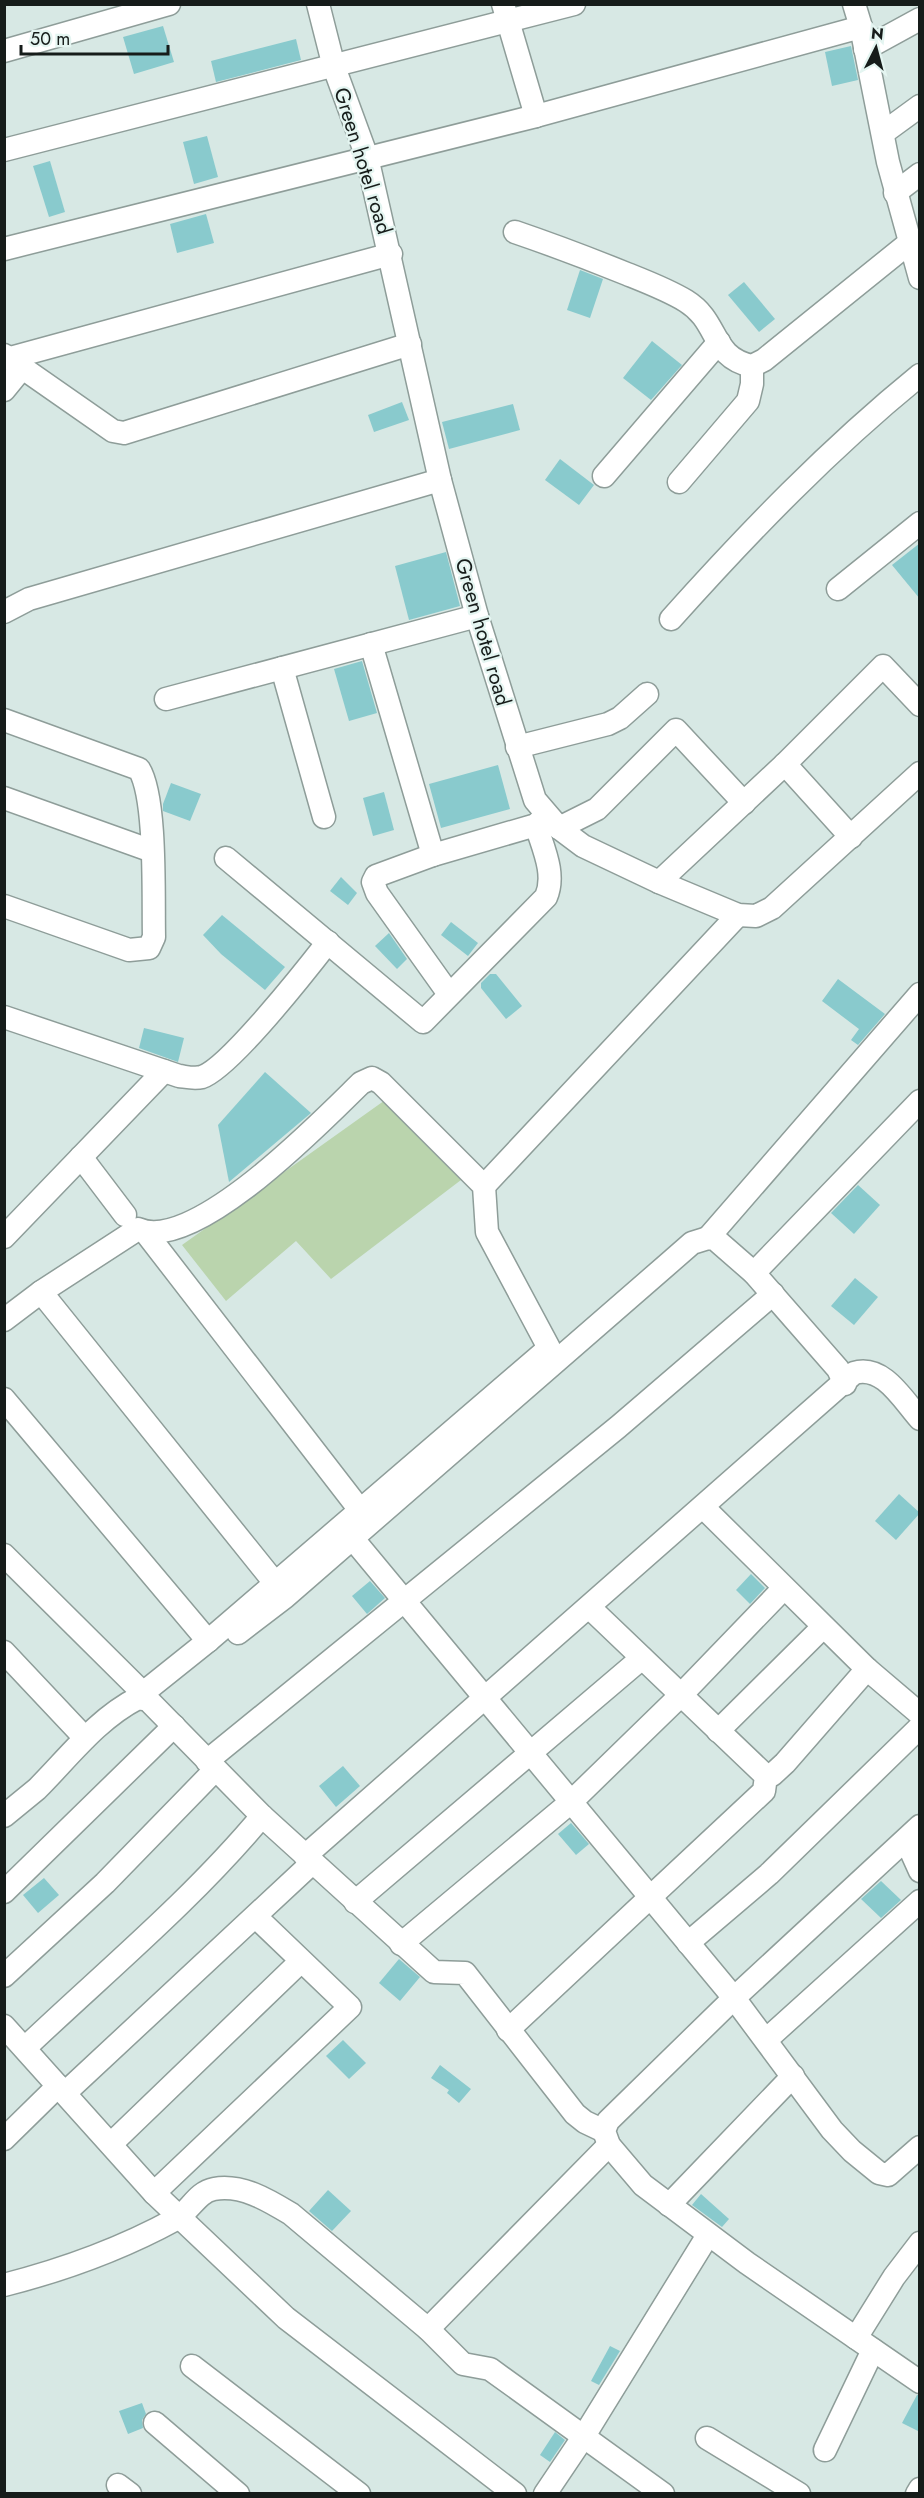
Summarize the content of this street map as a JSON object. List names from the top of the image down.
{
  "streets": {
    "street": ["Green hotel road"]
  },
  "scale_bar": "50 m",
  "north": "top"
}
